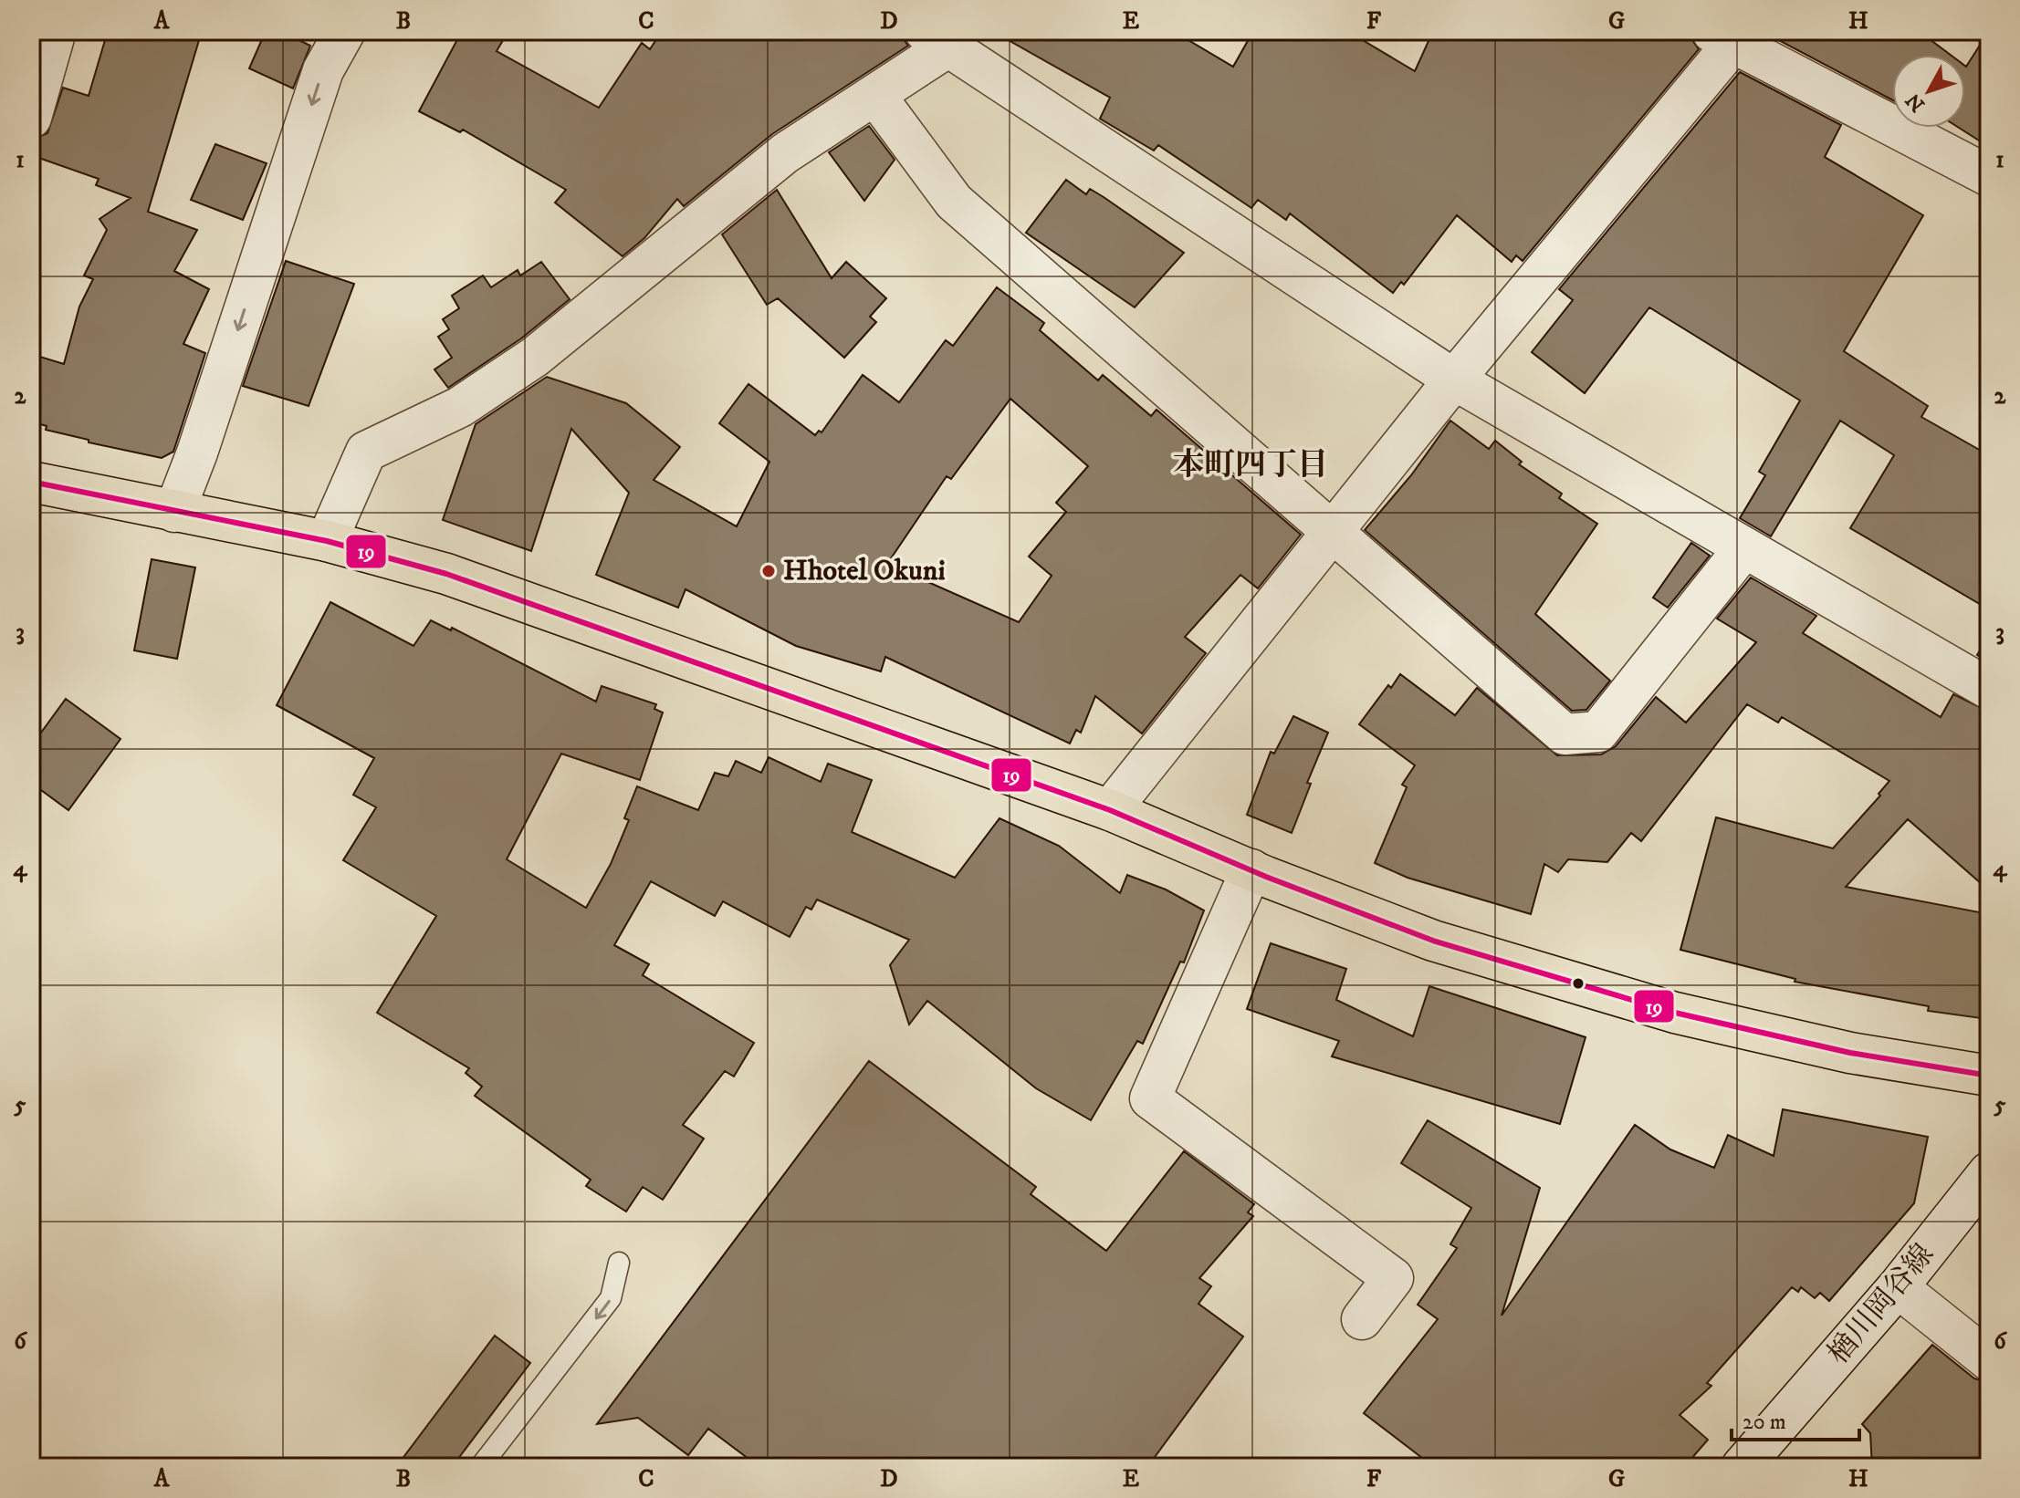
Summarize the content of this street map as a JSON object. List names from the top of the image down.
{
  "streets": {
    "street": ["楢川岡谷線"]
  },
  "districts": ["本町四丁目"],
  "places": ["Hhotel Okuni"],
  "lines": ["transit line 19"],
  "scale_bar": "20 m",
  "north": "bottom left",
  "grid": {
    "columns": [
      "A",
      "B",
      "C",
      "D",
      "E",
      "F",
      "G",
      "H"
    ],
    "rows": [
      "1",
      "2",
      "3",
      "4",
      "5",
      "6"
    ]
  }
}
